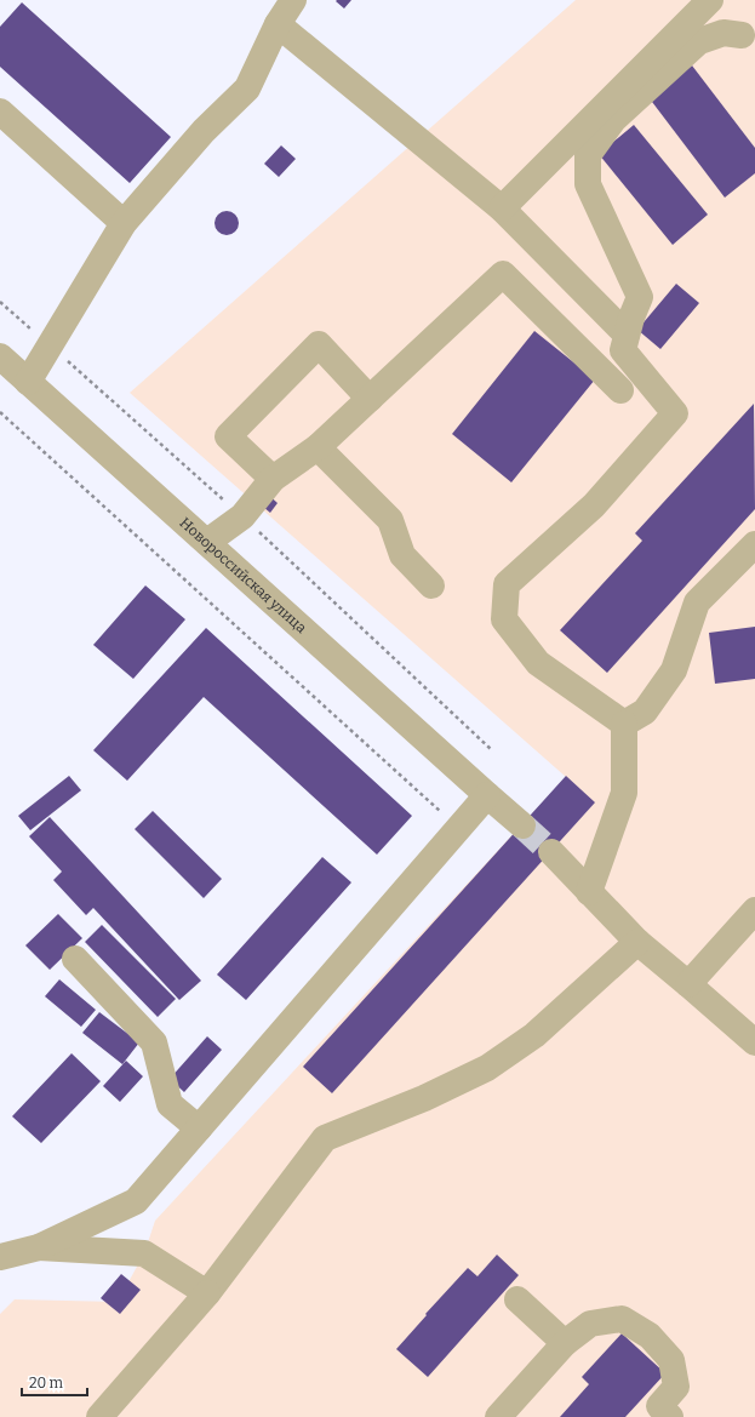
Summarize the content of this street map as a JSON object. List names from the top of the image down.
{
  "streets": {
    "street": ["Новороссийская улица"]
  },
  "scale_bar": "20 m"
}
